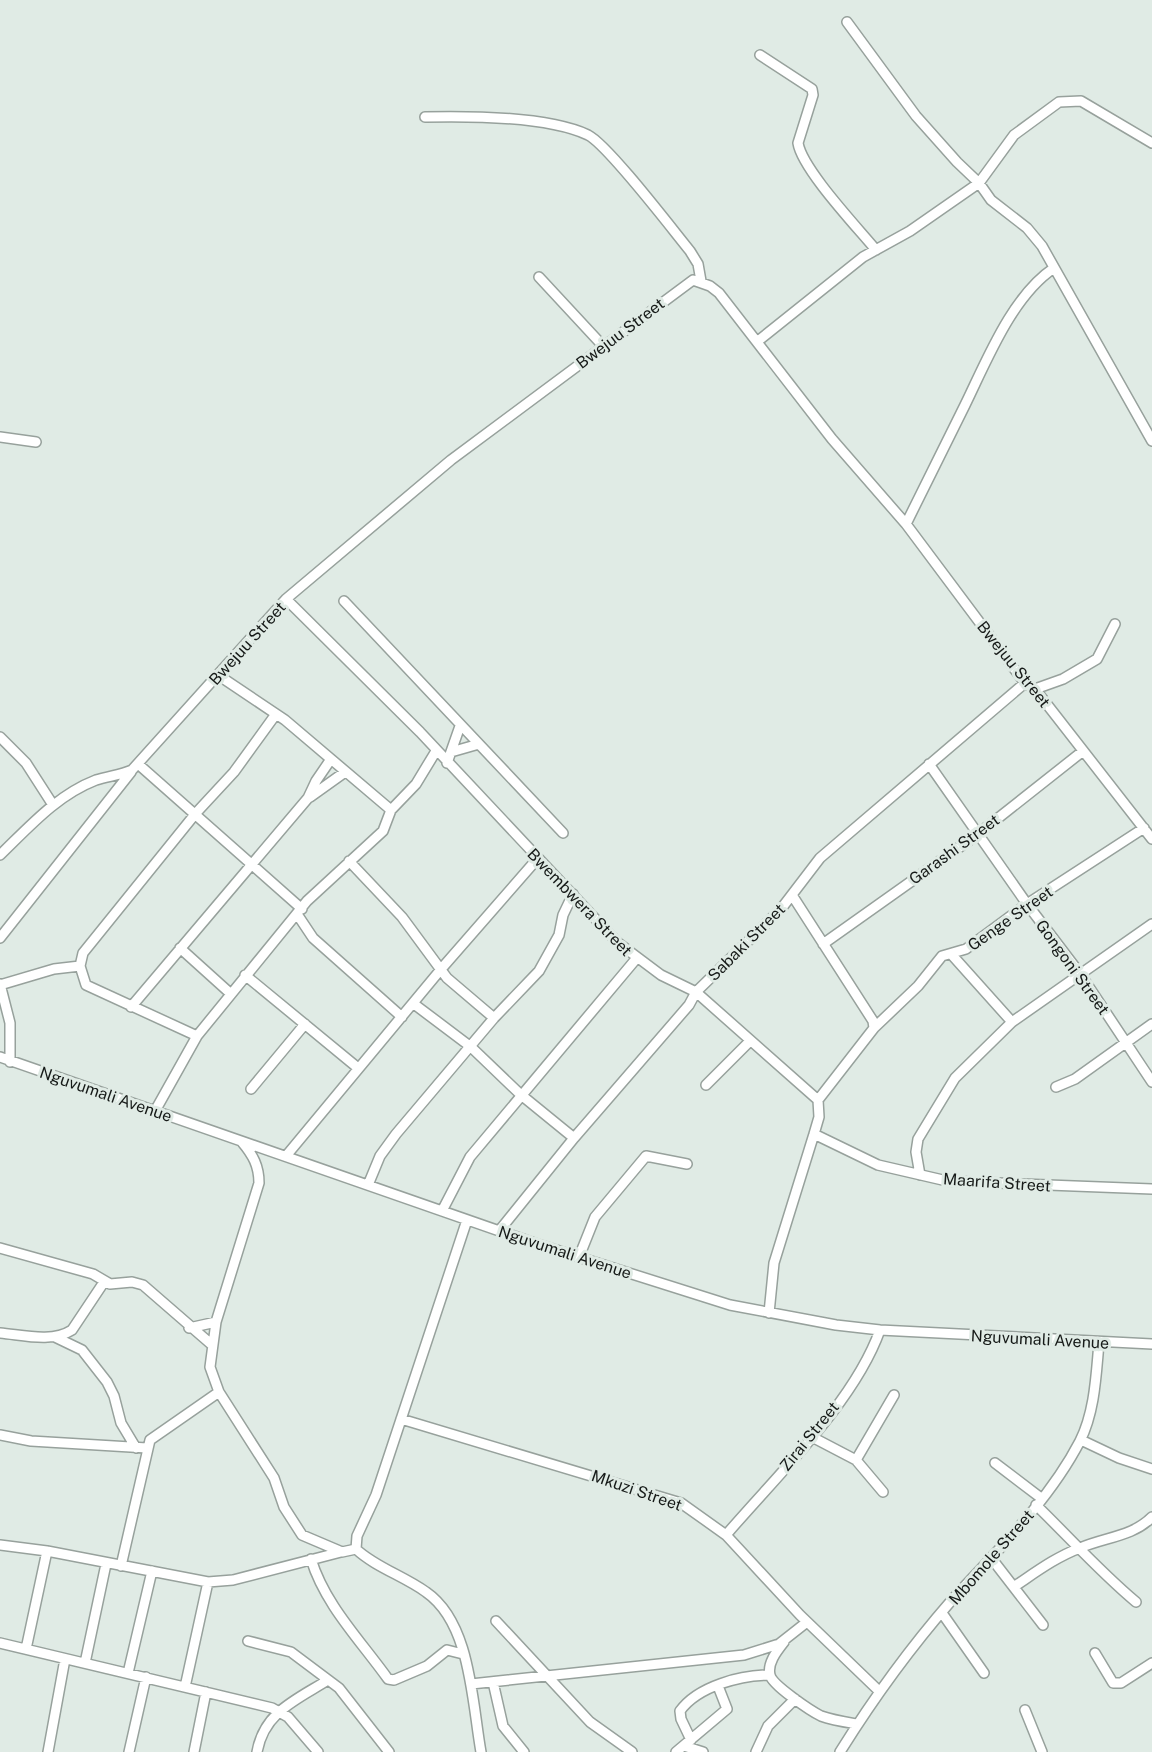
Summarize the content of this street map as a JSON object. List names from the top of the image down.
{
  "streets": {
    "street": [
      "Bwejuu Street",
      "Garashi Street",
      "Bwembwera Street",
      "Genge Street",
      "Sabaki Street",
      "Gongoni Street",
      "Nguvumali Avenue",
      "Maarifa Street",
      "Zirai Street",
      "Mkuzi Street",
      "Mbomole Street"
    ]
  },
  "crossings": [
    ["Bwejuu Street", "Garashi Street"],
    ["Bwejuu Street", "Bwembwera Street"],
    ["Bwejuu Street", "Genge Street"],
    ["Bwejuu Street", "Sabaki Street"],
    ["Garashi Street", "Gongoni Street"],
    ["Bwembwera Street", "Genge Street"],
    ["Bwembwera Street", "Sabaki Street"],
    ["Genge Street", "Gongoni Street"],
    ["Sabaki Street", "Gongoni Street"],
    ["Sabaki Street", "Nguvumali Avenue"],
    ["Nguvumali Avenue", "Zirai Street"],
    ["Nguvumali Avenue", "Mbomole Street"],
    ["Zirai Street", "Mkuzi Street"],
    ["Mkuzi Street", "Mbomole Street"]
  ]
}
